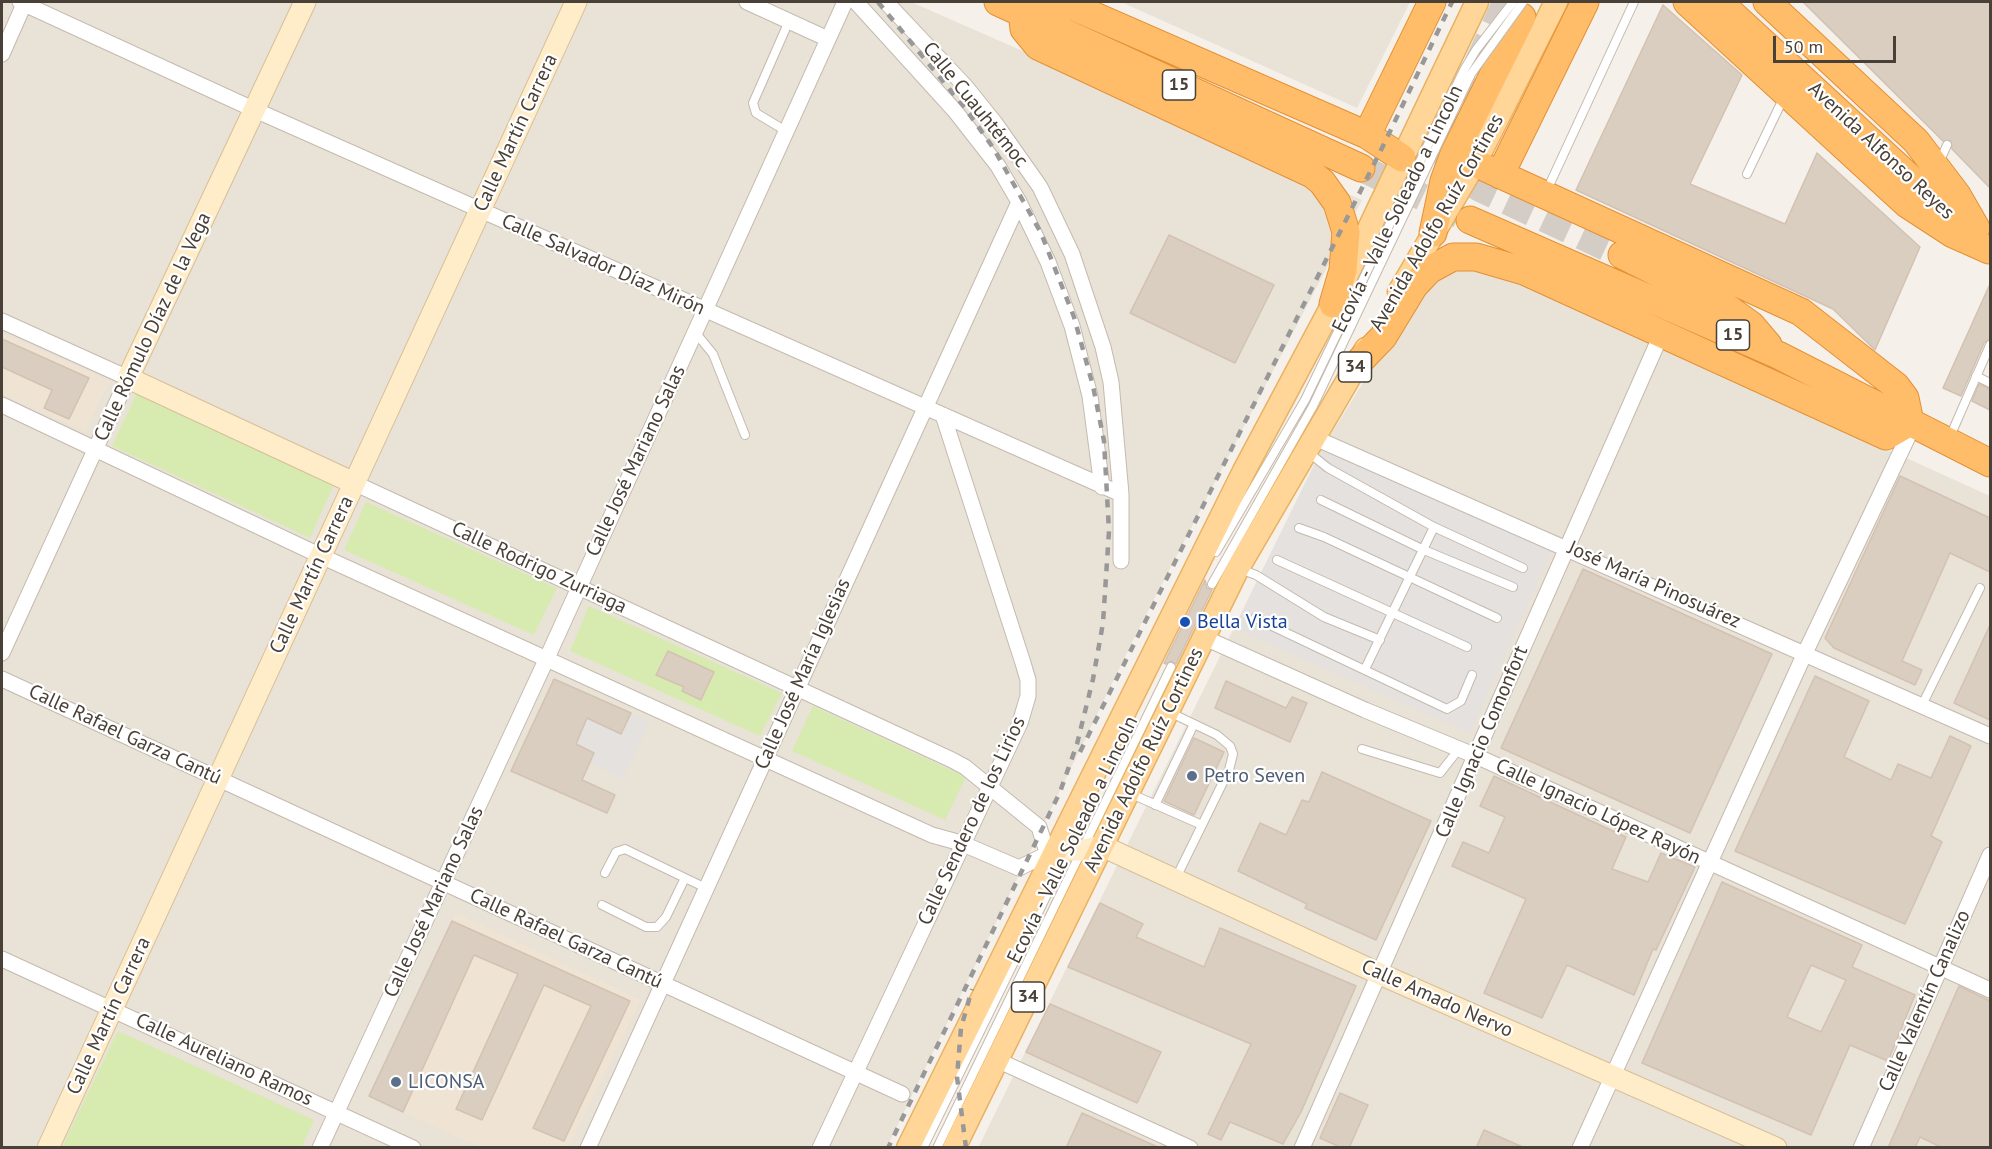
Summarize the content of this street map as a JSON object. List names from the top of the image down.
{
  "streets": {
    "highway": ["15", "Avenida Alfonso Reyes"],
    "main road": ["Avenida Adolfo Ruíz Cortines", "34"],
    "street": [
      "Calle Cuauhtémoc",
      "Calle Martín Carrera",
      "Calle Salvador Díaz Mirón",
      "Calle Rómulo Díaz de la Vega",
      "Calle José Mariano Salas",
      "Calle Rodrigo Zurriaga",
      "José María Pinosuárez",
      "Calle José María Iglesias",
      "Calle Rafael Garza Cantú",
      "Calle Ignacio Comonfort",
      "Calle Ignacio López Rayón",
      "Calle Sendero de los Lirios",
      "Calle Amado Nervo",
      "Calle Valentín Canalizo",
      "Calle Aureliano Ramos"
    ],
    "lane": ["Ecovía - Valle Soleado a Lincoln"]
  },
  "crossings": [
    ["Calle Cuauhtémoc", "Calle Salvador Díaz Mirón"],
    ["Calle Cuauhtémoc", "Calle José María Iglesias"],
    ["Calle Martín Carrera", "Calle Salvador Díaz Mirón"],
    ["Calle Martín Carrera", "Calle Rodrigo Zurriaga"],
    ["Calle Martín Carrera", "Calle Rafael Garza Cantú"],
    ["Calle Martín Carrera", "Calle Aureliano Ramos"],
    ["Ecovía - Valle Soleado a Lincoln", "Avenida Adolfo Ruíz Cortines"],
    ["Ecovía - Valle Soleado a Lincoln", "Calle Rodrigo Zurriaga"],
    ["Ecovía - Valle Soleado a Lincoln", "Calle Amado Nervo"],
    ["Avenida Adolfo Ruíz Cortines", "Calle Rodrigo Zurriaga"],
    ["Avenida Adolfo Ruíz Cortines", "José María Pinosuárez"],
    ["Avenida Adolfo Ruíz Cortines", "Calle Ignacio López Rayón"],
    ["Avenida Adolfo Ruíz Cortines", "Calle Amado Nervo"],
    ["Calle Salvador Díaz Mirón", "Calle Rómulo Díaz de la Vega"],
    ["Calle Salvador Díaz Mirón", "Calle José Mariano Salas"],
    ["Calle Salvador Díaz Mirón", "Calle José María Iglesias"],
    ["Calle Salvador Díaz Mirón", "Calle Sendero de los Lirios"],
    ["Calle Rómulo Díaz de la Vega", "Calle Rodrigo Zurriaga"],
    ["Calle José Mariano Salas", "Calle Rodrigo Zurriaga"],
    ["Calle José Mariano Salas", "Calle Rafael Garza Cantú"],
    ["Calle José Mariano Salas", "Calle Aureliano Ramos"],
    ["Calle Rodrigo Zurriaga", "Calle José María Iglesias"],
    ["Calle Rodrigo Zurriaga", "Calle Sendero de los Lirios"],
    ["Calle Rodrigo Zurriaga", "Calle Amado Nervo"],
    ["José María Pinosuárez", "Calle Ignacio Comonfort"],
    ["Calle José María Iglesias", "Calle Rafael Garza Cantú"],
    ["Calle Rafael Garza Cantú", "Calle Sendero de los Lirios"],
    ["Calle Ignacio Comonfort", "Calle Ignacio López Rayón"],
    ["Calle Ignacio Comonfort", "Calle Amado Nervo"],
    ["Calle Ignacio López Rayón", "Calle Valentín Canalizo"]
  ],
  "places": ["Bella Vista", "Petro Seven", "LICONSA"],
  "scale_bar": "50 m"
}
